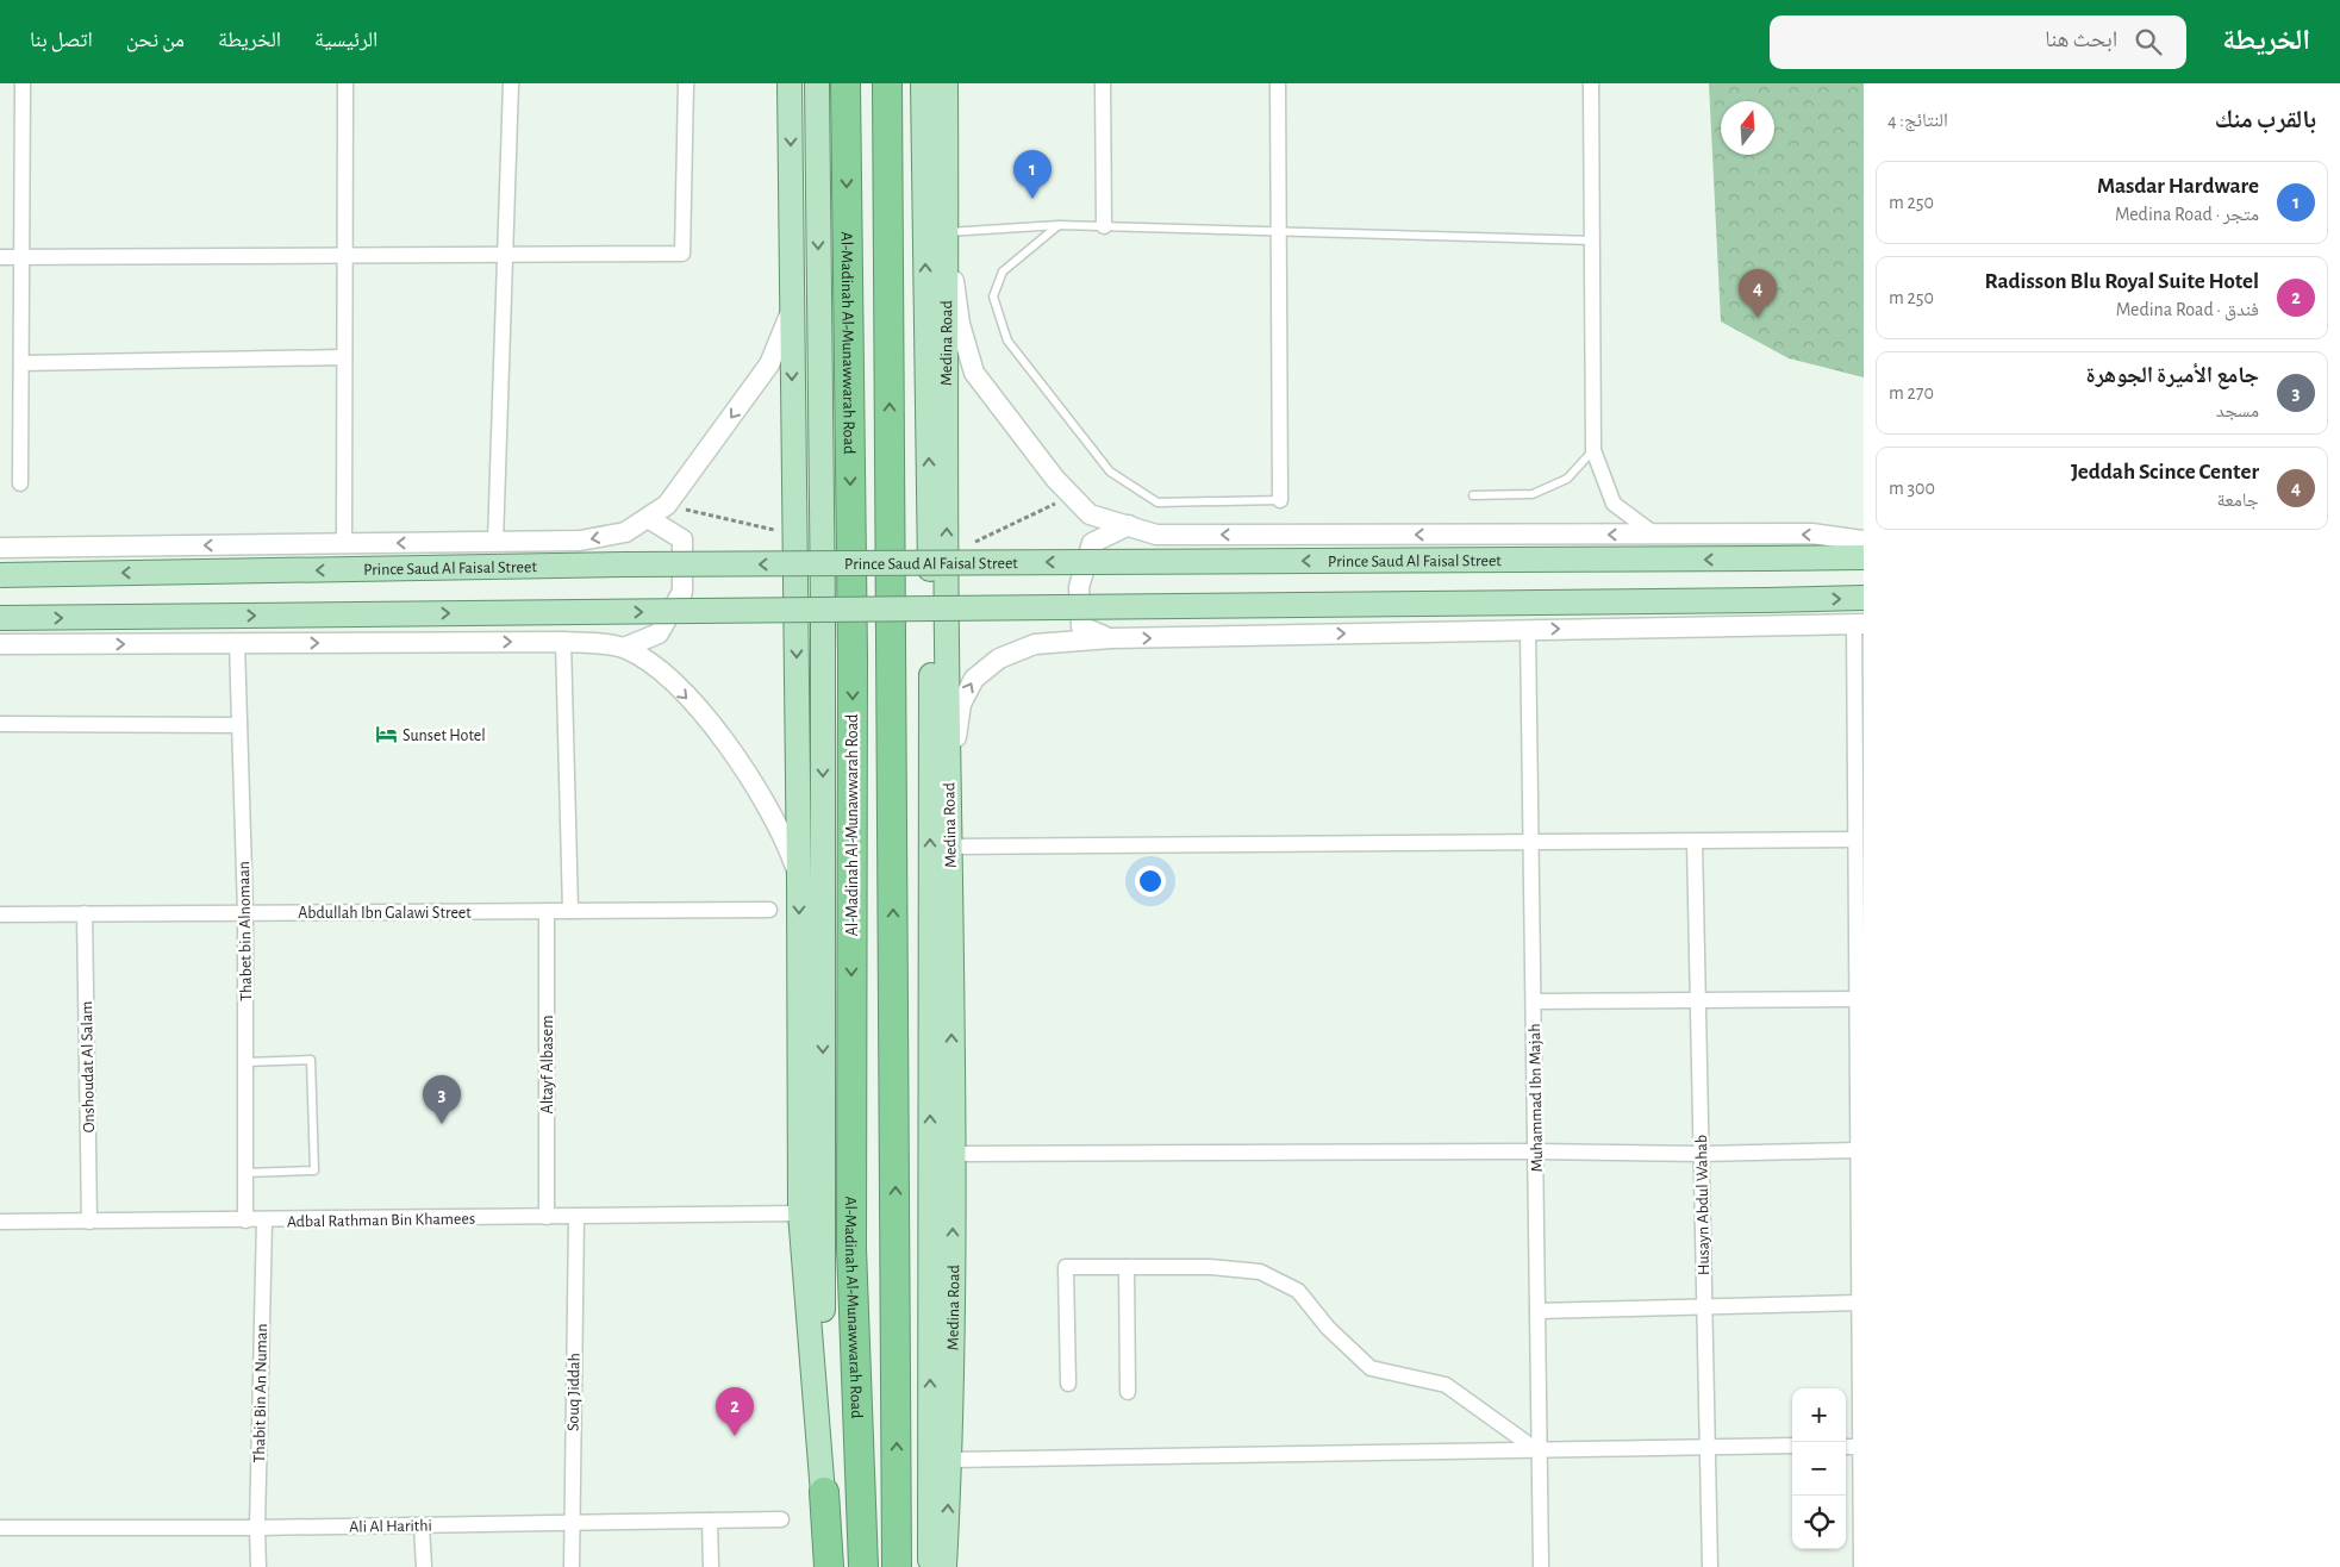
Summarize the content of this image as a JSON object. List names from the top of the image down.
{
  "streets": {
    "highway": ["Al-Madinah Al-Munawwarah Road"],
    "main road": ["Medina Road", "Prince Saud Al Faisal Street"],
    "street": [
      "Abdullah Ibn Galawi Street",
      "Thabet bin Alnomaan",
      "Altayf Albasem",
      "Onshoudat Al Salam",
      "Muhammad Ibn Majah",
      "Husayn Abdul Wahab",
      "Adbal Rathman Bin Khamees",
      "Souq Jiddah",
      "Thabit Bin An Numan",
      "Ali Al Harithi"
    ]
  },
  "crossings": [
    ["Medina Road", "Prince Saud Al Faisal Street"],
    ["Abdullah Ibn Galawi Street", "Thabet bin Alnomaan"],
    ["Abdullah Ibn Galawi Street", "Altayf Albasem"],
    ["Abdullah Ibn Galawi Street", "Onshoudat Al Salam"],
    ["Thabet bin Alnomaan", "Adbal Rathman Bin Khamees"],
    ["Altayf Albasem", "Adbal Rathman Bin Khamees"],
    ["Onshoudat Al Salam", "Adbal Rathman Bin Khamees"],
    ["Adbal Rathman Bin Khamees", "Souq Jiddah"],
    ["Adbal Rathman Bin Khamees", "Thabit Bin An Numan"],
    ["Souq Jiddah", "Ali Al Harithi"],
    ["Thabit Bin An Numan", "Ali Al Harithi"]
  ],
  "places": {
    "hotel": ["Sunset Hotel"]
  },
  "north": "top",
  "page": {
    "header": "الخريطة",
    "search": "ابحث هنا",
    "nav": [
      "الرئيسية",
      "الخريطة",
      "من نحن",
      "اتصل بنا"
    ],
    "heading": ["بالقرب منك", "النتائج: 4"],
    "pins": [
      "1",
      "4",
      "3",
      "2"
    ],
    "list": [
      {
        "mark": "1",
        "name": "Masdar Hardware",
        "note": "متجر · Medina Road",
        "value": "250 m"
      },
      {
        "mark": "2",
        "name": "Radisson Blu Royal Suite Hotel",
        "note": "فندق · Medina Road",
        "value": "250 m"
      },
      {
        "mark": "3",
        "name": "جامع الأميرة الجوهرة",
        "note": "مسجد",
        "value": "270 m"
      },
      {
        "mark": "4",
        "name": "Jeddah Scince Center",
        "note": "جامعة",
        "value": "300 m"
      }
    ],
    "map_buttons": ["+", "−"]
  }
}
